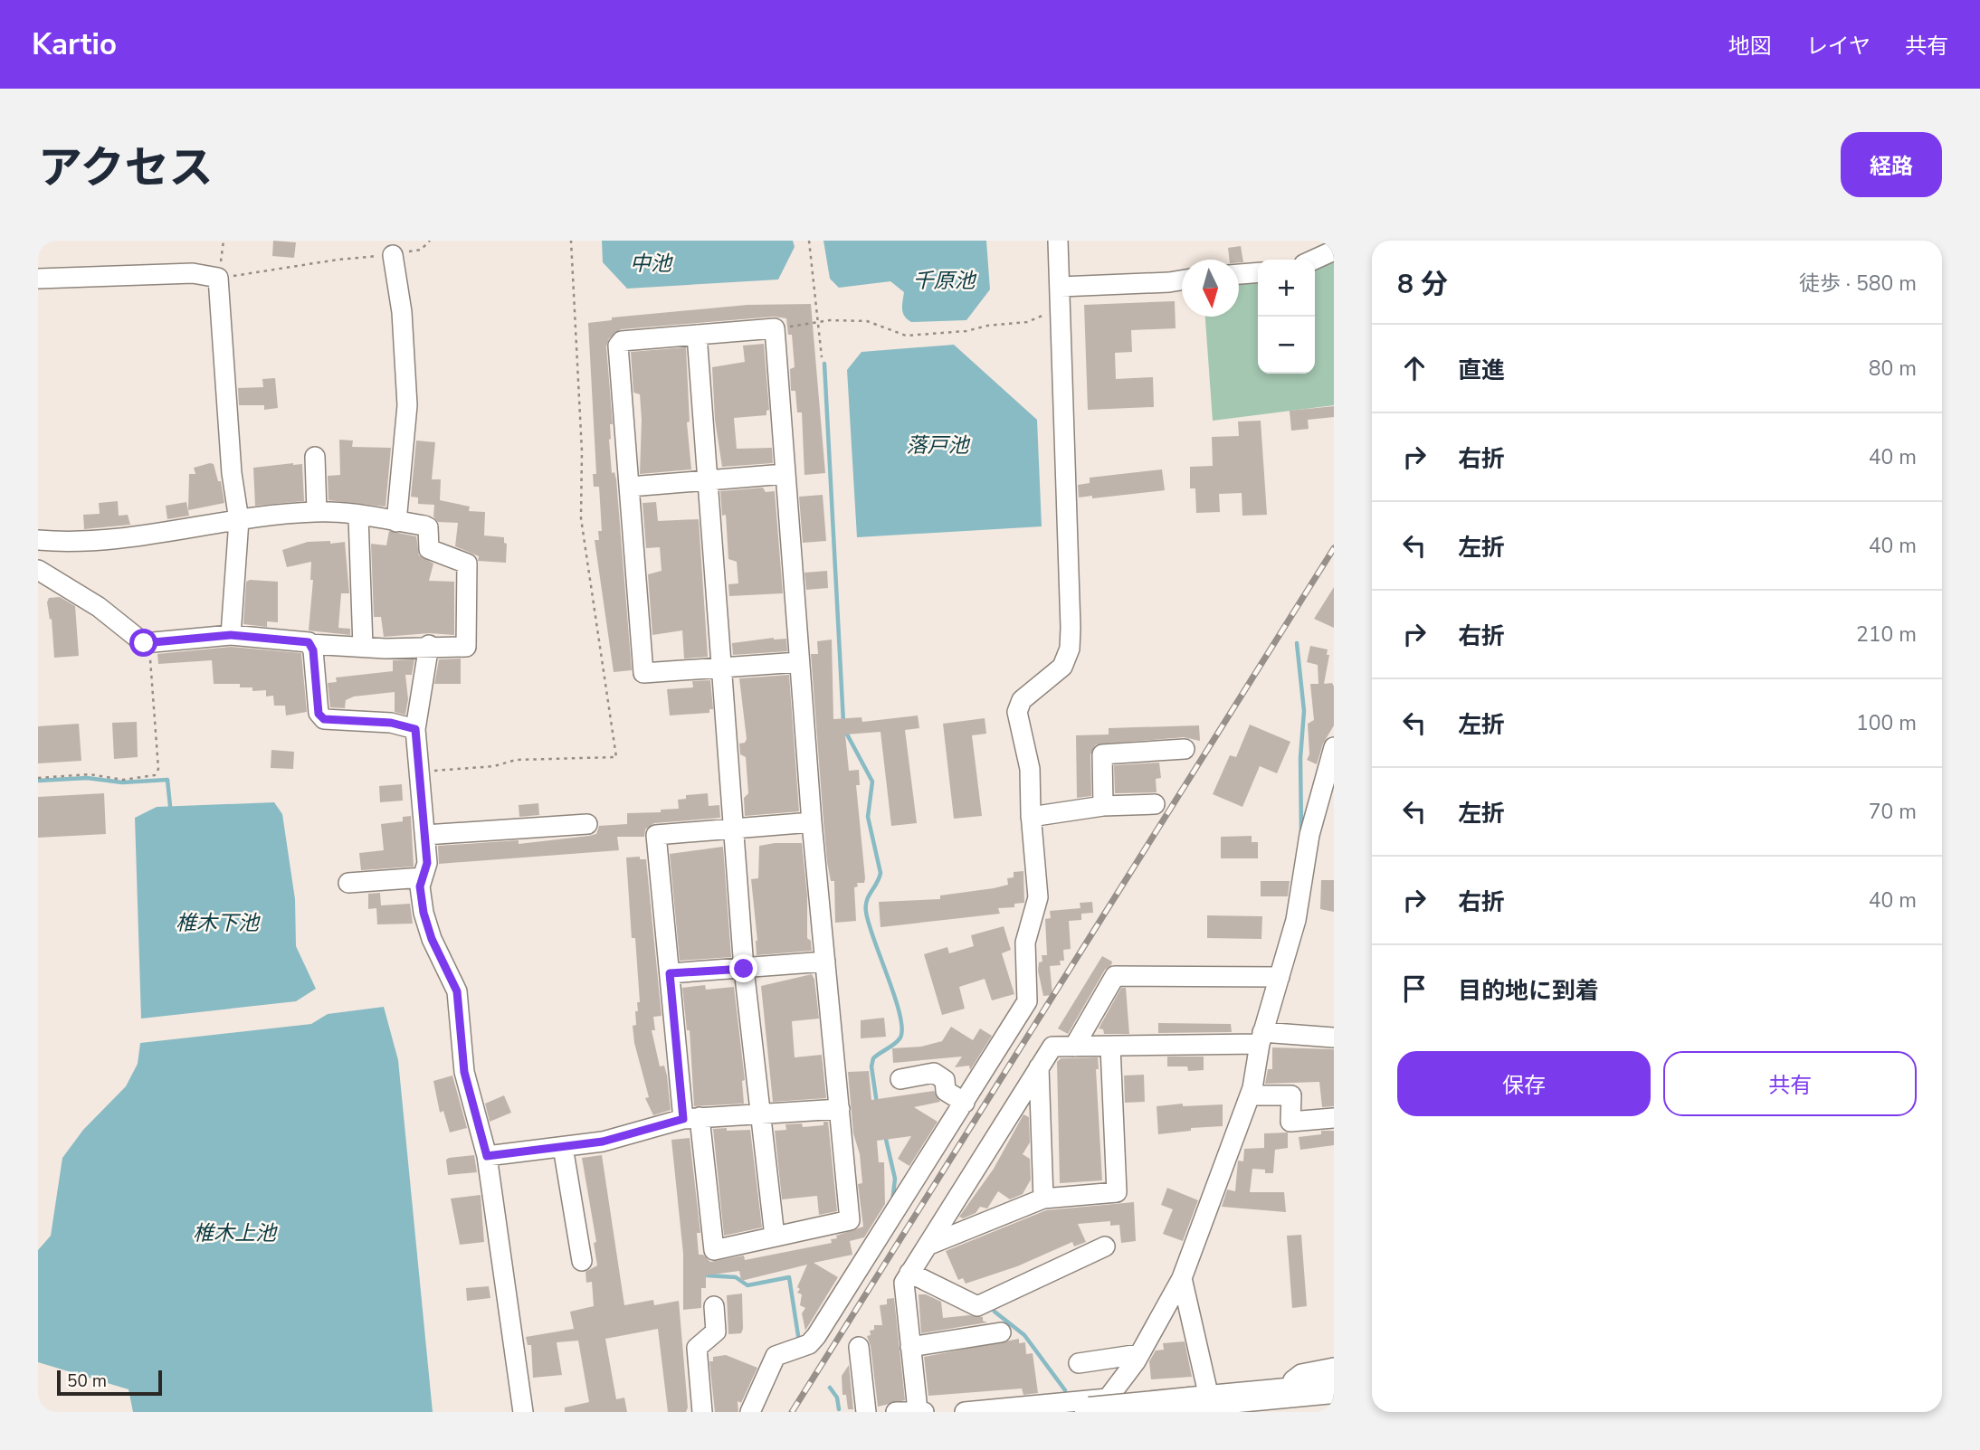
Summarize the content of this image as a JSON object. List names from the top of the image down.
{
  "water": [
    "中池",
    "千原池",
    "落戸池",
    "椎木下池",
    "椎木上池"
  ],
  "scale_bar": "50 m",
  "north": "bottom",
  "page": {
    "header": "Kartio",
    "nav": ["地図", "レイヤ", "共有"],
    "title": "アクセス",
    "buttons": [
      "経路",
      ["保存", "共有"]
    ],
    "heading": ["8 分", "徒歩 · 580 m"],
    "map_buttons": ["+", "−"],
    "list": [
      ["直進", "80 m"],
      ["右折", "40 m"],
      ["左折", "40 m"],
      ["右折", "210 m"],
      ["左折", "100 m"],
      ["左折", "70 m"],
      ["右折", "40 m"],
      "目的地に到着"
    ],
    "scale": "50 m"
  }
}
